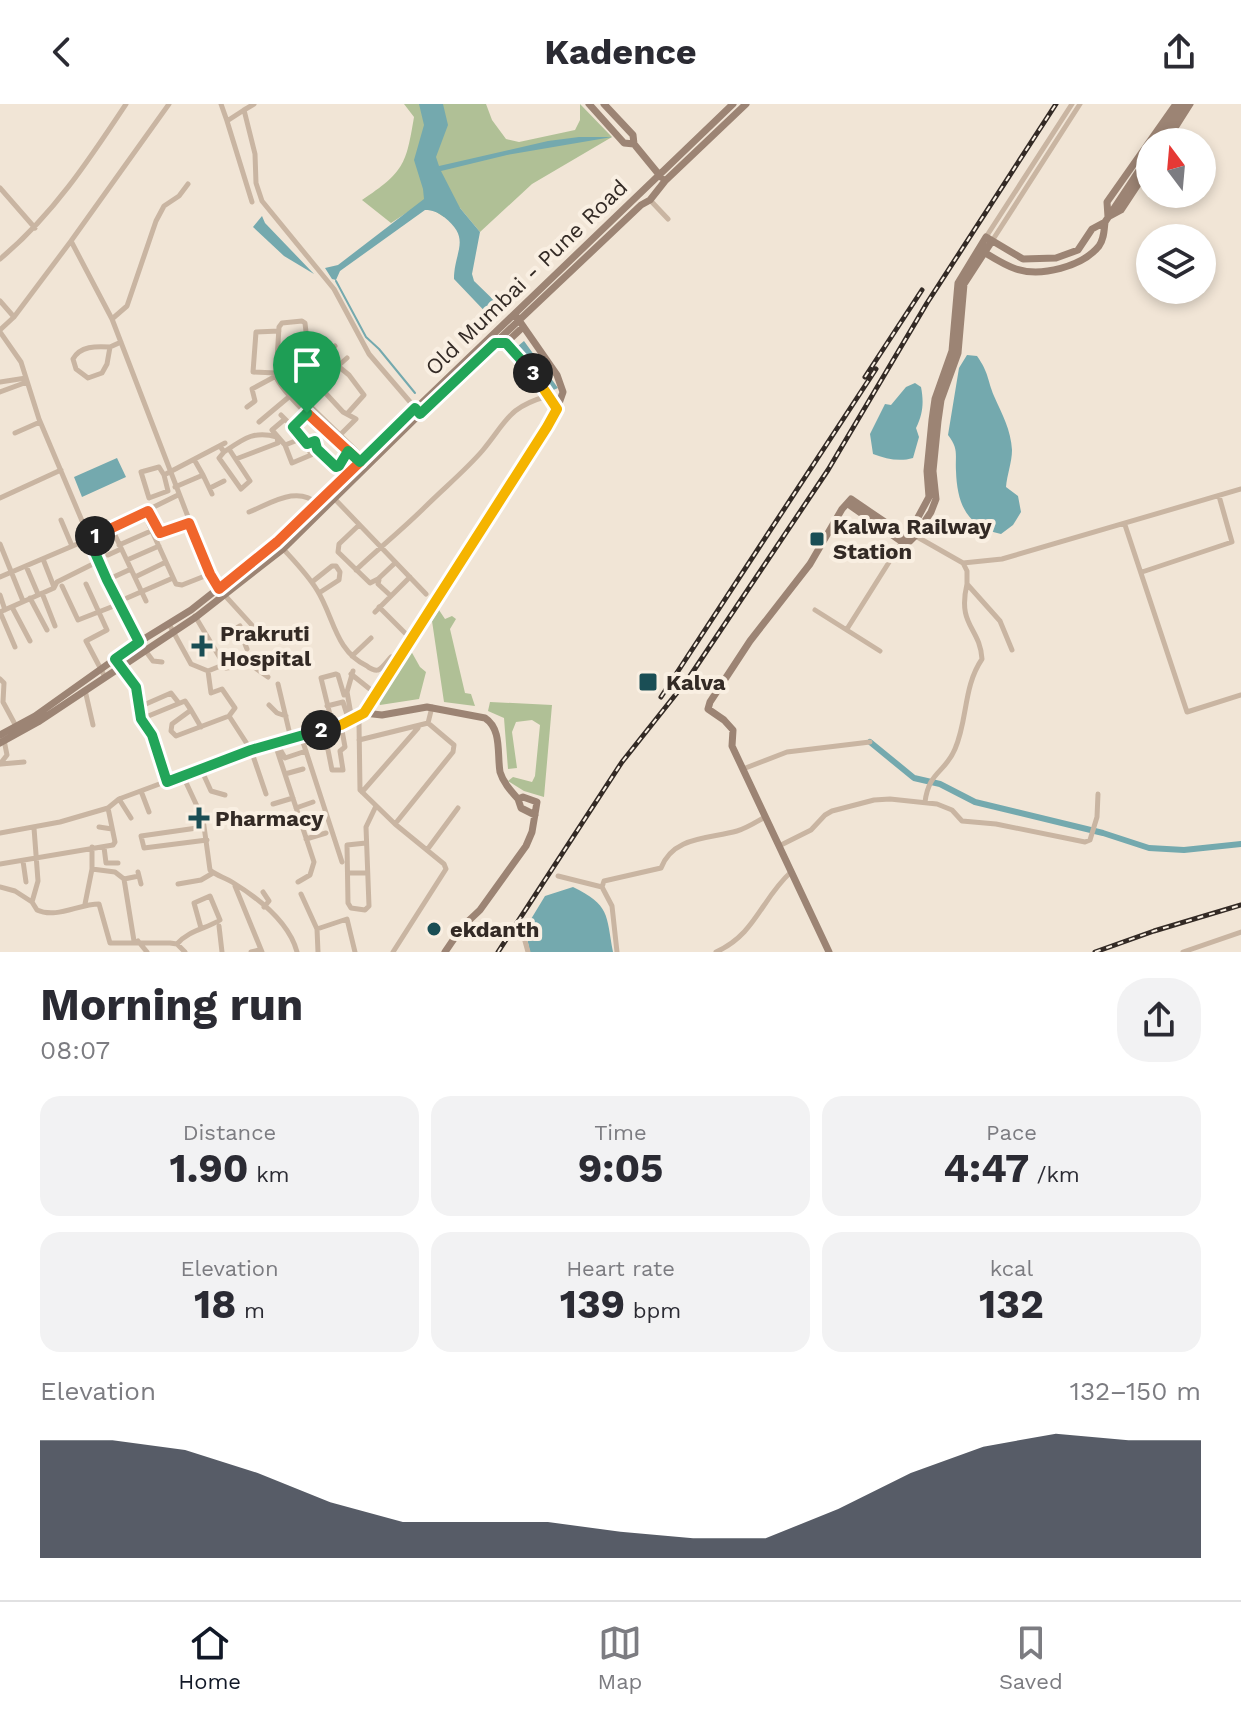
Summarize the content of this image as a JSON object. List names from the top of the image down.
{
  "streets": {
    "street": ["Old Mumbai - Pune Road"]
  },
  "places": {
    "transit": ["Kalwa Railway Station", "Kalva"],
    "health": ["Prakruti Hospital", "Pharmacy"],
    "other": ["ekdanth"]
  },
  "north": "top",
  "page": {
    "header": "Kadence",
    "pins": ["3", "1", "2"],
    "heading": ["Morning run", "08:07"],
    "stats": [
      ["Distance", "1.90 km"],
      ["Time", "9:05"],
      ["Pace", "4:47 /km"],
      ["Elevation", "18 m"],
      ["Heart rate", "139 bpm"],
      ["kcal", "132"]
    ],
    "chart": ["Elevation", "132–150 m"],
    "tabs": ["Home", "Map", "Saved"]
  }
}
